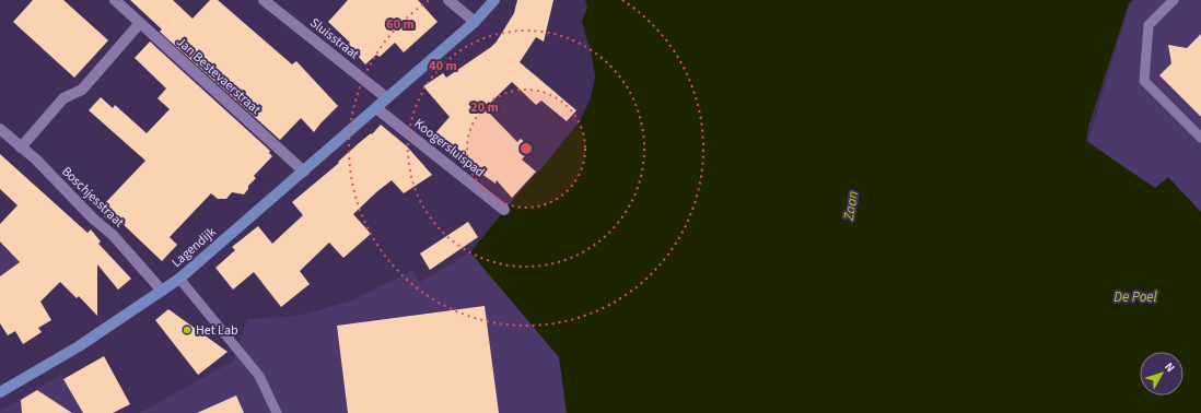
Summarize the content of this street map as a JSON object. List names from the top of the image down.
{
  "streets": {
    "street": [
      "Sluisstraat",
      "Jan Bestevaerstraat",
      "Koogersluispad",
      "Boschjesstraat",
      "Lagendijk"
    ]
  },
  "crossings": [
    ["Sluisstraat", "Lagendijk"],
    ["Jan Bestevaerstraat", "Lagendijk"],
    ["Koogersluispad", "Lagendijk"],
    ["Boschjesstraat", "Lagendijk"]
  ],
  "water": ["Zaan", "De Poel"],
  "places": ["Het Lab"],
  "north": "top right",
  "rings": ["60 m", "40 m", "20 m"]
}
